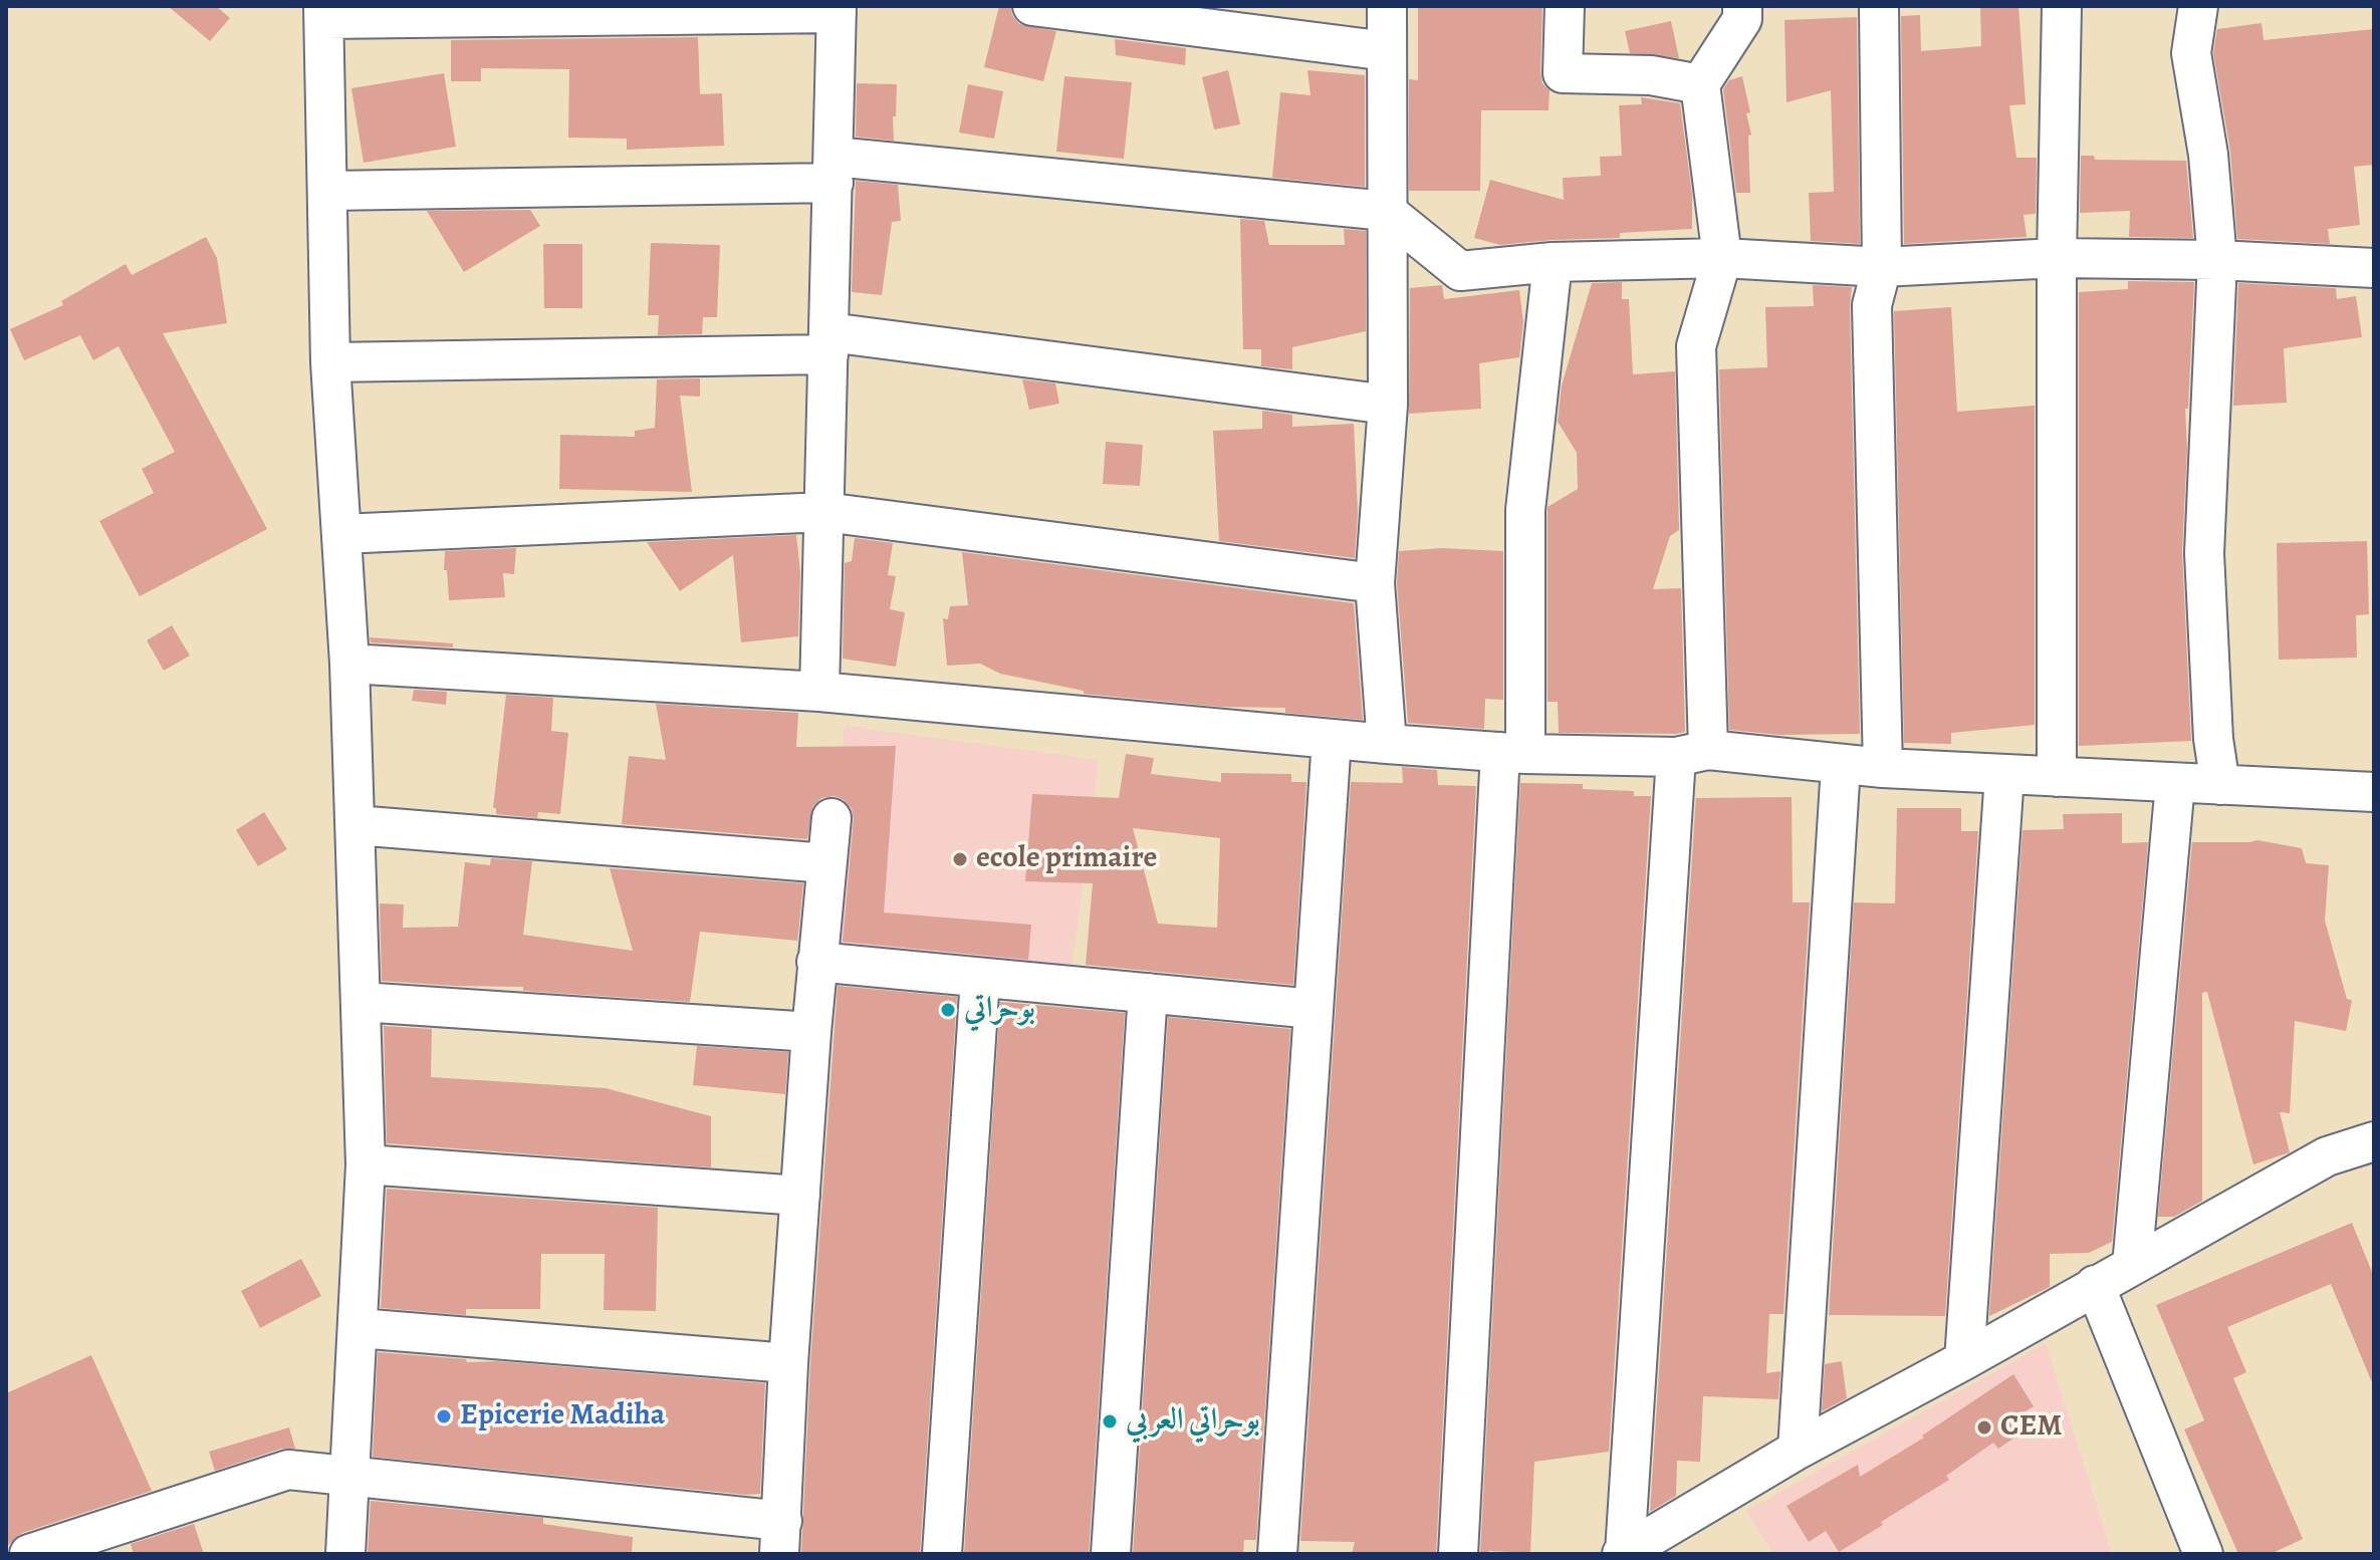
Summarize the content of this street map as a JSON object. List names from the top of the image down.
{
  "places": [
    "ecole primaire",
    "بوحراتي",
    "Epicerie Madiha",
    "بوحراتي العربي",
    "CEM"
  ]
}
